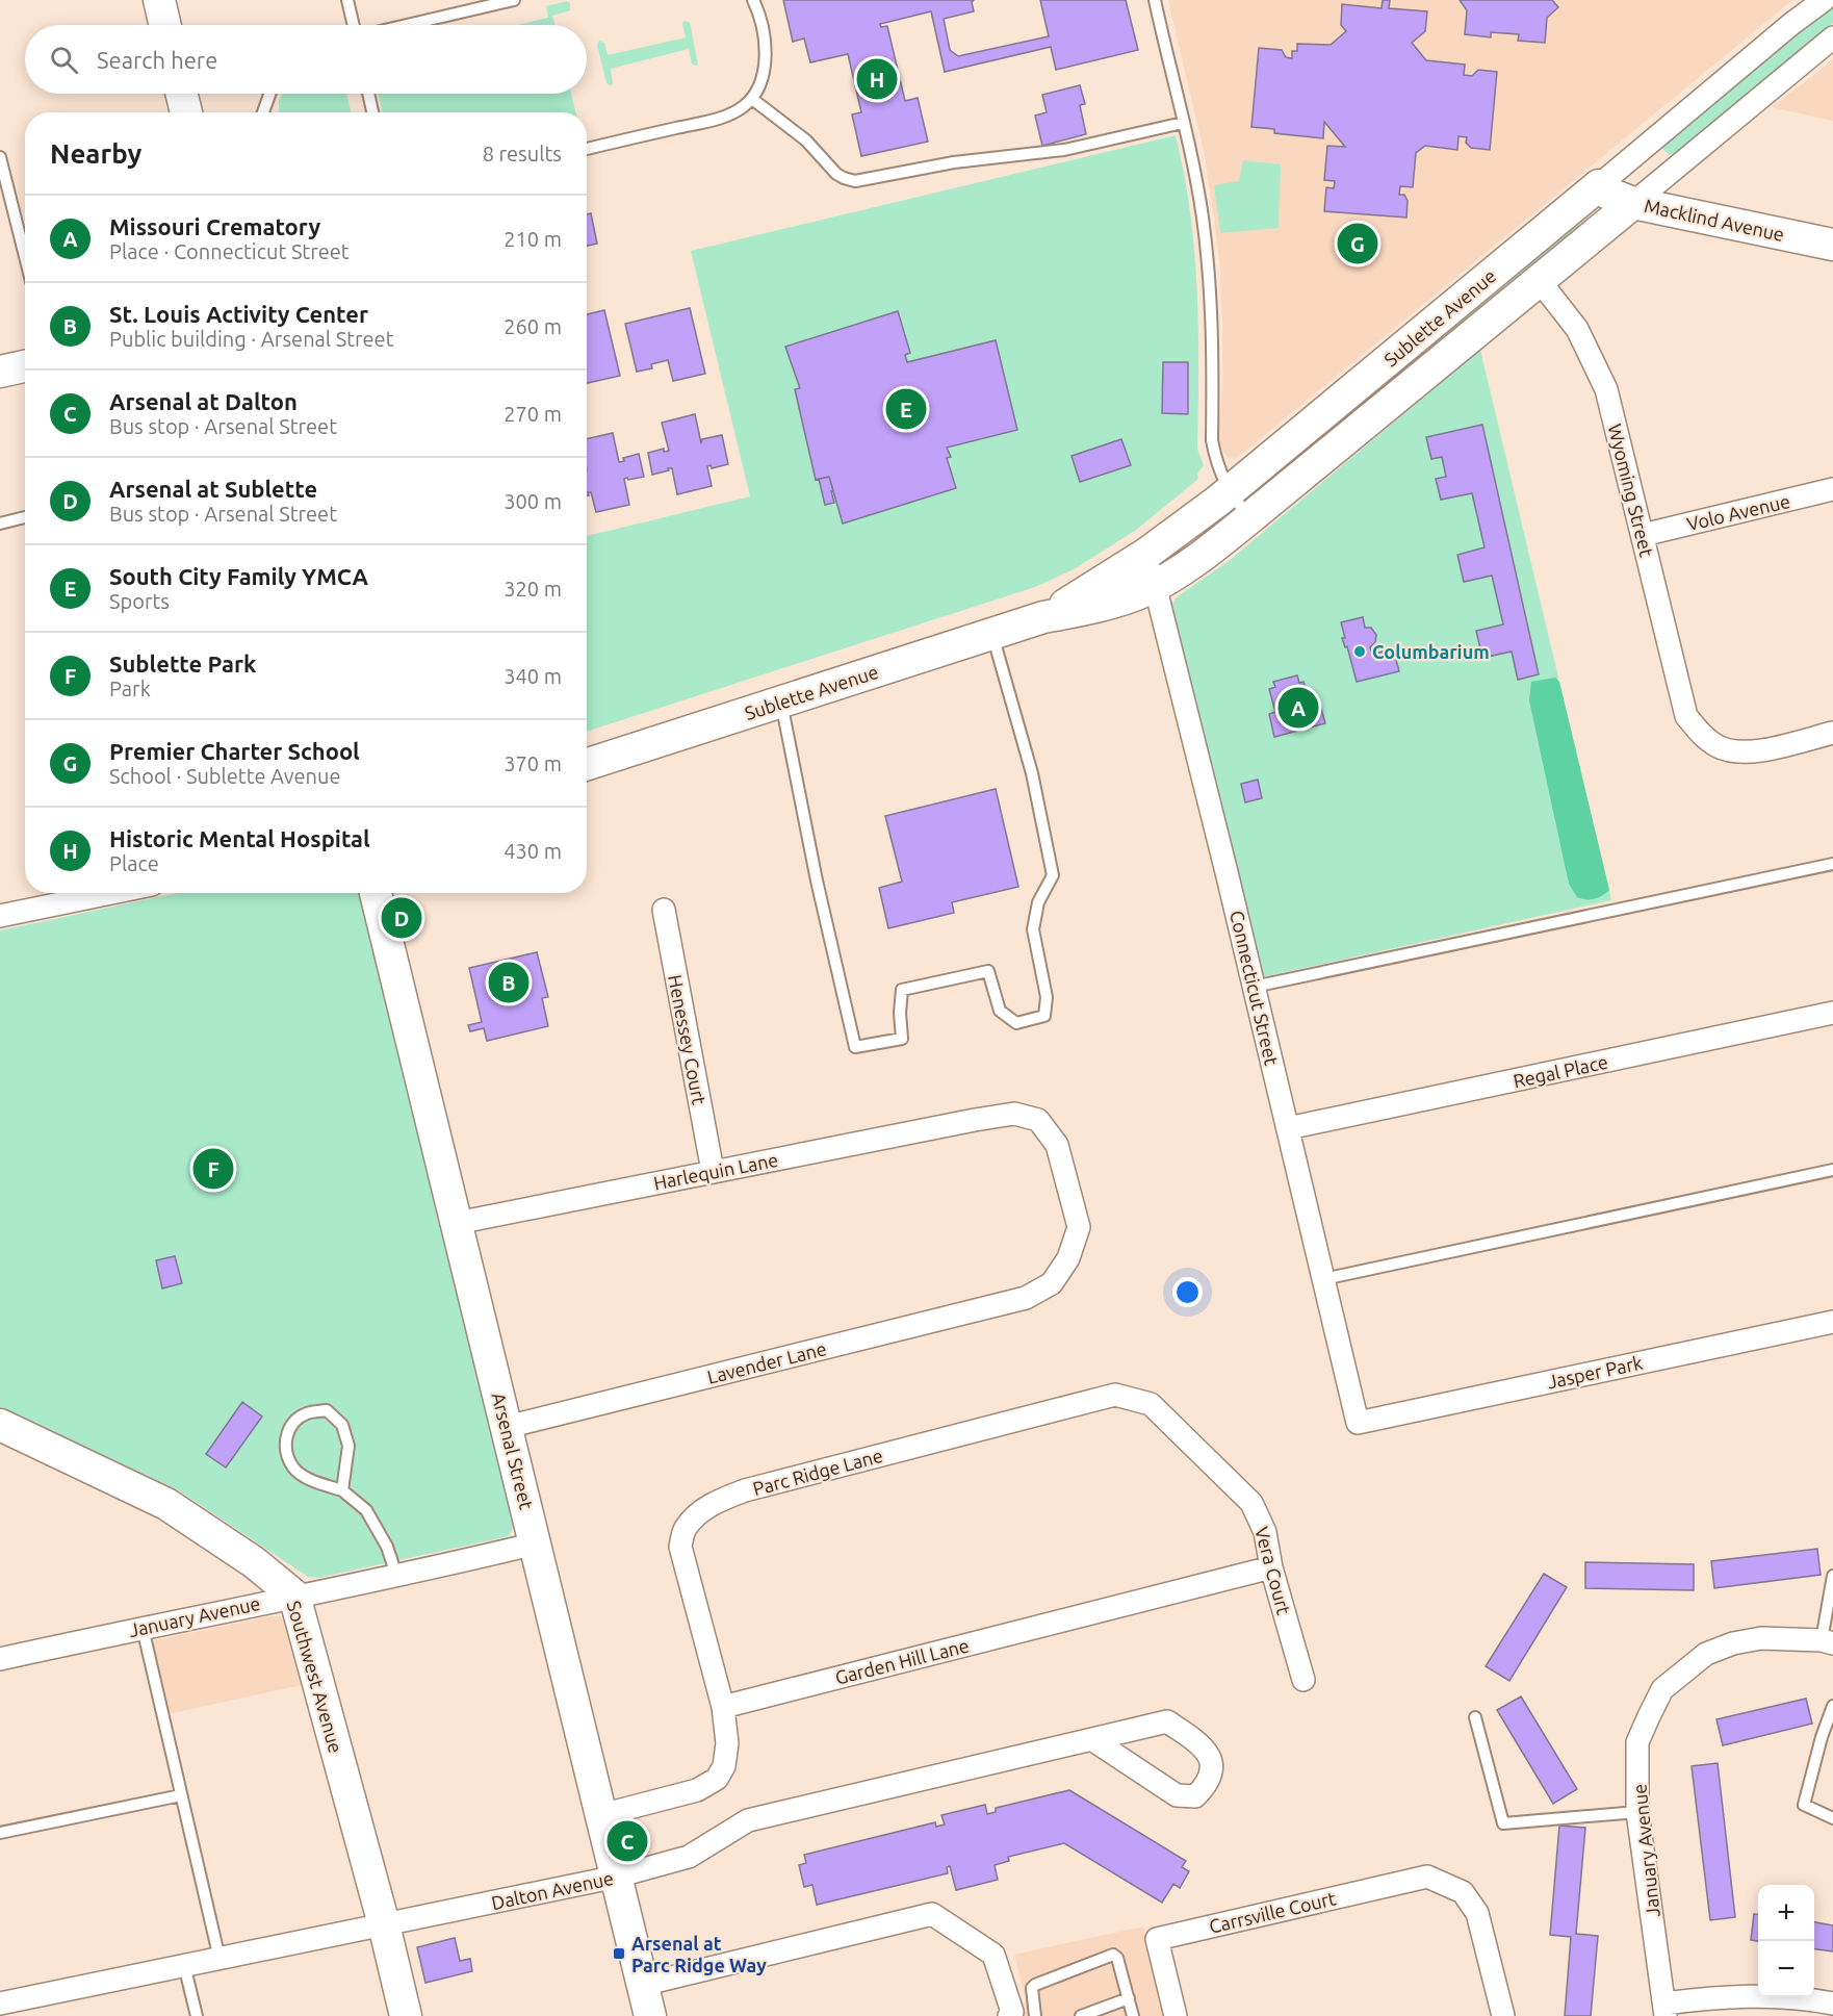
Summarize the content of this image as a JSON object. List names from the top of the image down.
{
  "streets": {
    "street": [
      "Macklind Avenue",
      "Sublette Avenue",
      "Wyoming Street",
      "Volo Avenue",
      "Connecticut Street",
      "Henessey Court",
      "Regal Place",
      "Harlequin Lane",
      "Lavender Lane",
      "Jasper Park",
      "Arsenal Street",
      "Parc Ridge Lane",
      "Vera Court",
      "January Avenue",
      "Garden Hill Lane",
      "Southwest Avenue",
      "Dalton Avenue",
      "Carrsville Court"
    ]
  },
  "crossings": [
    ["Macklind Avenue", "Sublette Avenue"],
    ["Sublette Avenue", "Wyoming Street"],
    ["Sublette Avenue", "Connecticut Street"],
    ["Wyoming Street", "Volo Avenue"],
    ["Connecticut Street", "Regal Place"],
    ["Connecticut Street", "Jasper Park"],
    ["Henessey Court", "Harlequin Lane"],
    ["Harlequin Lane", "Lavender Lane"],
    ["Harlequin Lane", "Arsenal Street"],
    ["Lavender Lane", "Arsenal Street"],
    ["Arsenal Street", "January Avenue"],
    ["Arsenal Street", "Dalton Avenue"],
    ["Parc Ridge Lane", "Vera Court"],
    ["Parc Ridge Lane", "Garden Hill Lane"],
    ["Vera Court", "Garden Hill Lane"],
    ["January Avenue", "Southwest Avenue"],
    ["Southwest Avenue", "Dalton Avenue"]
  ],
  "places": {
    "other": ["Columbarium"],
    "transit": ["Arsenal at Parc Ridge Way"]
  },
  "page": {
    "search": "Search here",
    "pins": [
      "H",
      "G",
      "E",
      "A",
      "D",
      "B",
      "F",
      "C"
    ],
    "heading": ["Nearby", "8 results"],
    "list": [
      {
        "mark": "A",
        "name": "Missouri Crematory",
        "note": "Place · Connecticut Street",
        "value": "210 m"
      },
      {
        "mark": "B",
        "name": "St. Louis Activity Center",
        "note": "Public building · Arsenal Street",
        "value": "260 m"
      },
      {
        "mark": "C",
        "name": "Arsenal at Dalton",
        "note": "Bus stop · Arsenal Street",
        "value": "270 m"
      },
      {
        "mark": "D",
        "name": "Arsenal at Sublette",
        "note": "Bus stop · Arsenal Street",
        "value": "300 m"
      },
      {
        "mark": "E",
        "name": "South City Family YMCA",
        "note": "Sports",
        "value": "320 m"
      },
      {
        "mark": "F",
        "name": "Sublette Park",
        "note": "Park",
        "value": "340 m"
      },
      {
        "mark": "G",
        "name": "Premier Charter School",
        "note": "School · Sublette Avenue",
        "value": "370 m"
      },
      {
        "mark": "H",
        "name": "Historic Mental Hospital",
        "note": "Place",
        "value": "430 m"
      }
    ],
    "map_buttons": ["+", "−"]
  }
}
